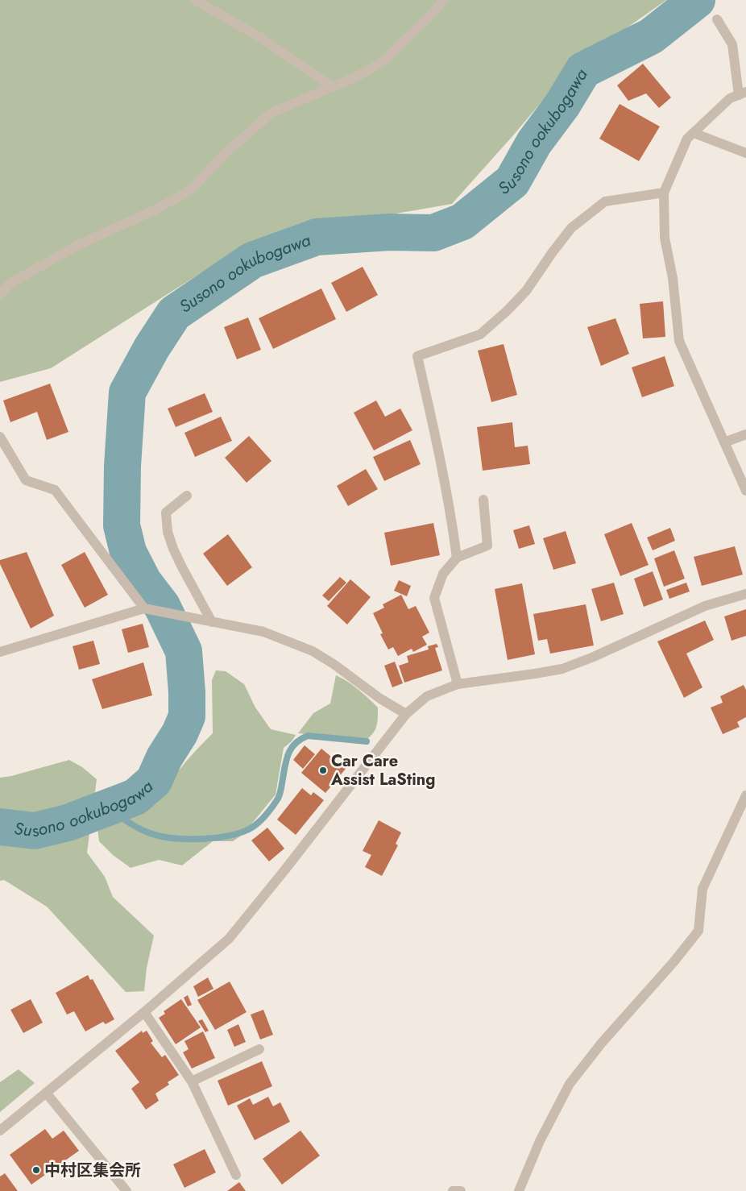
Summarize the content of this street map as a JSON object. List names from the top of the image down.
{
  "water": ["Susono ookubogawa"],
  "places": ["Car Care Assist LaSting", "中村区集会所"]
}
